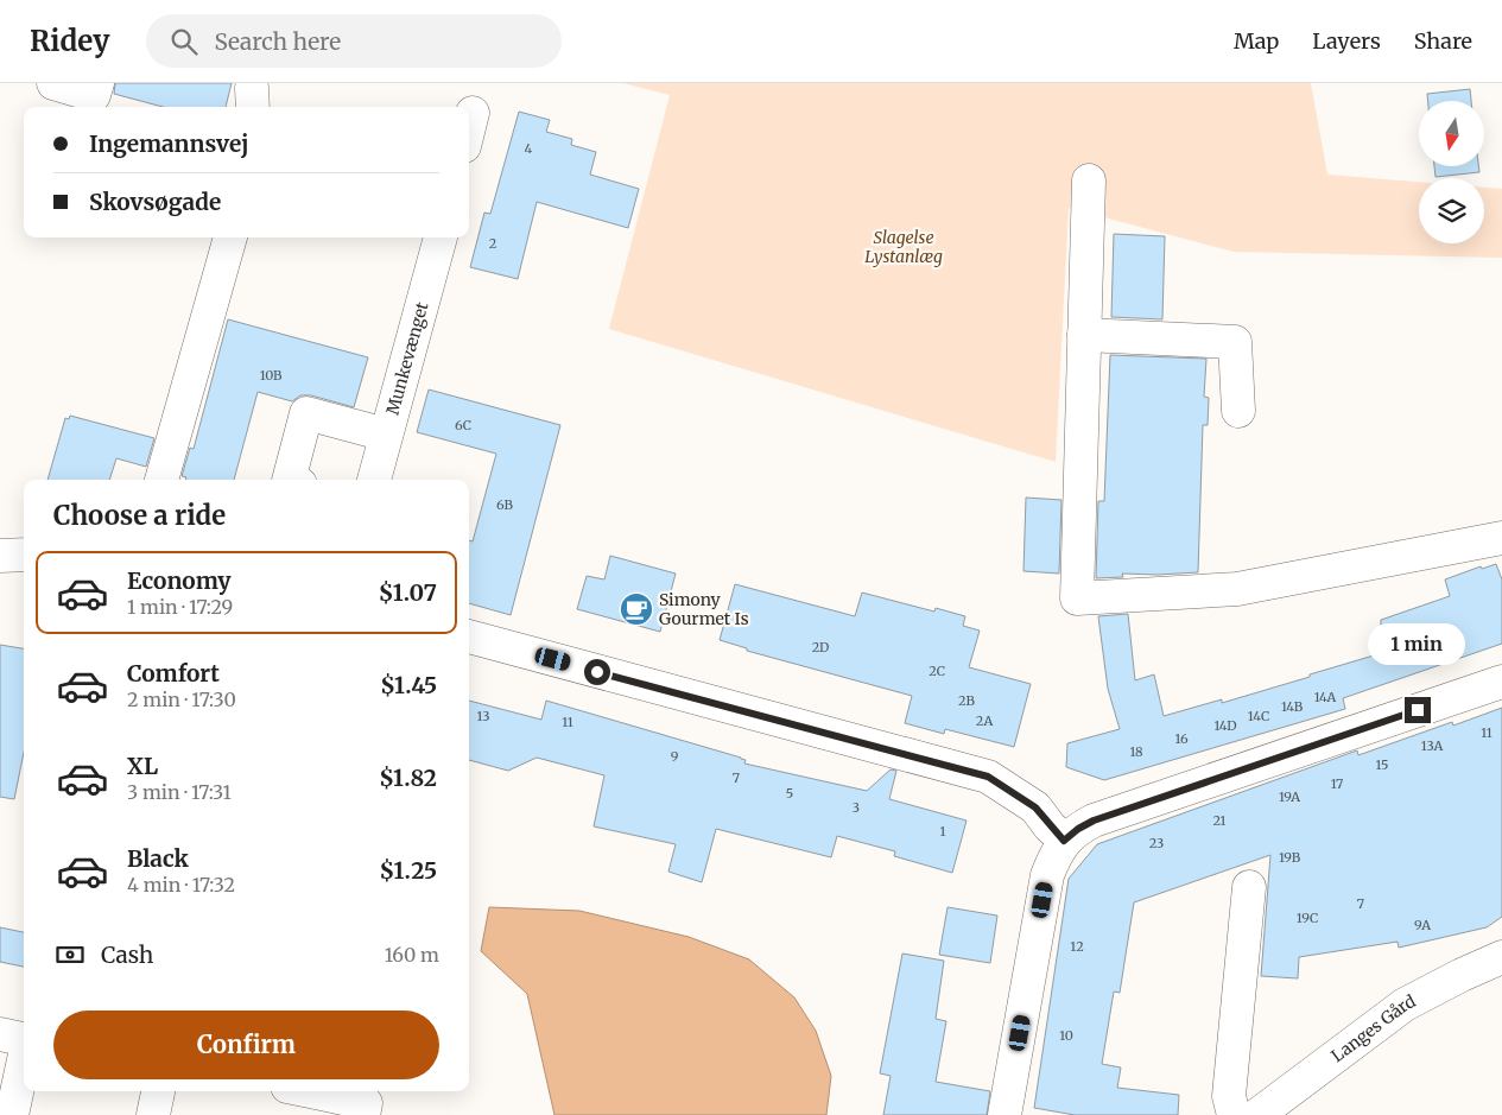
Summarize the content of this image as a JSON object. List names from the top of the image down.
{
  "streets": {
    "street": ["Munkevænget", "Langes Gård"]
  },
  "parks": ["Slagelse Lystanlæg"],
  "places": {
    "cafe": ["Simony Gourmet Is"]
  },
  "house_numbers": [
    "4",
    "2",
    "10B",
    "6C",
    "6B",
    "2D",
    "2C",
    "14A",
    "2B",
    "14B",
    "13",
    "14C",
    "2A",
    "11",
    "14D",
    "11",
    "16",
    "13A",
    "18",
    "9",
    "15",
    "7",
    "17",
    "5",
    "19A",
    "3",
    "21",
    "1",
    "23",
    "19B",
    "7",
    "19C",
    "9A",
    "12",
    "10"
  ],
  "north": "bottom",
  "page": {
    "header": "Ridey",
    "search": "Search here",
    "nav": ["Map", "Layers", "Share"],
    "banner": ["Ingemannsvej", "Skovsøgade"],
    "heading": "Choose a ride",
    "list": [
      {
        "name": "Economy",
        "note": "1 min · 17:29",
        "value": "$1.07"
      },
      {
        "name": "Comfort",
        "note": "2 min · 17:30",
        "value": "$1.45"
      },
      {
        "name": "XL",
        "note": "3 min · 17:31",
        "value": "$1.82"
      },
      {
        "name": "Black",
        "note": "4 min · 17:32",
        "value": "$1.25"
      }
    ],
    "bubble": "1 min",
    "pay": ["Cash", "160 m"],
    "buttons": "Confirm"
  }
}
